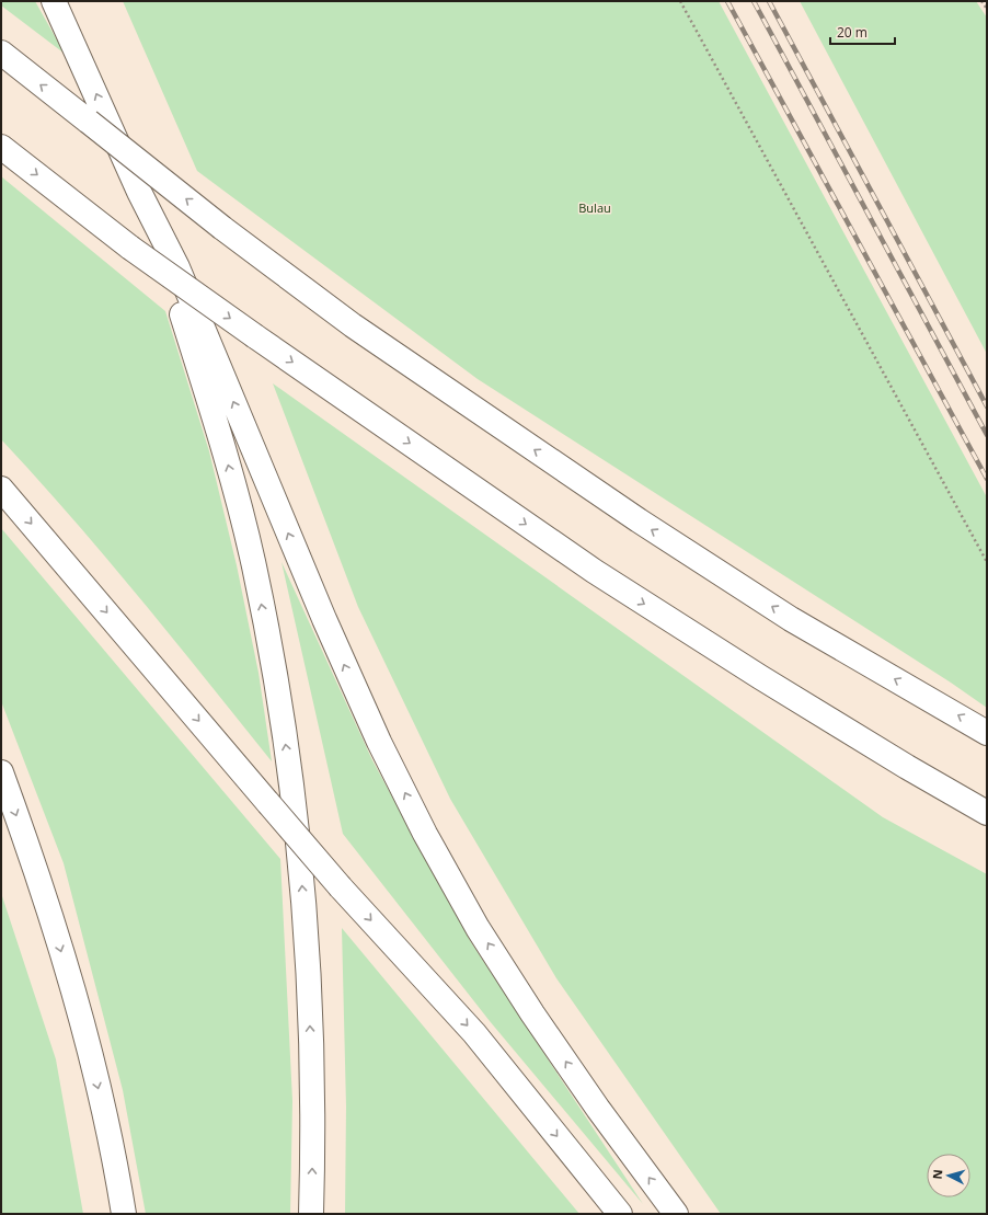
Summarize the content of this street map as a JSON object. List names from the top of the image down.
{
  "parks": ["Bulau"],
  "scale_bar": "20 m",
  "north": "left"
}
